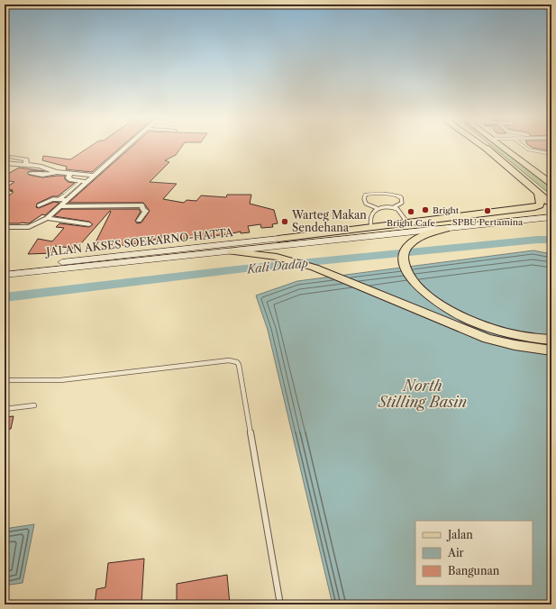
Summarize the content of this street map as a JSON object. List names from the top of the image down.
{
  "streets": {
    "main road": ["JALAN AKSES SOEKARNO-HATTA"]
  },
  "water": ["Kali Dadap", "North Stilling Basin"],
  "places": [
    "Bright",
    "SPBU Pertamina",
    "Bright Cafe",
    "Warteg Makan Sendehana"
  ],
  "legend": ["Jalan", "Air", "Bangunan"]
}
